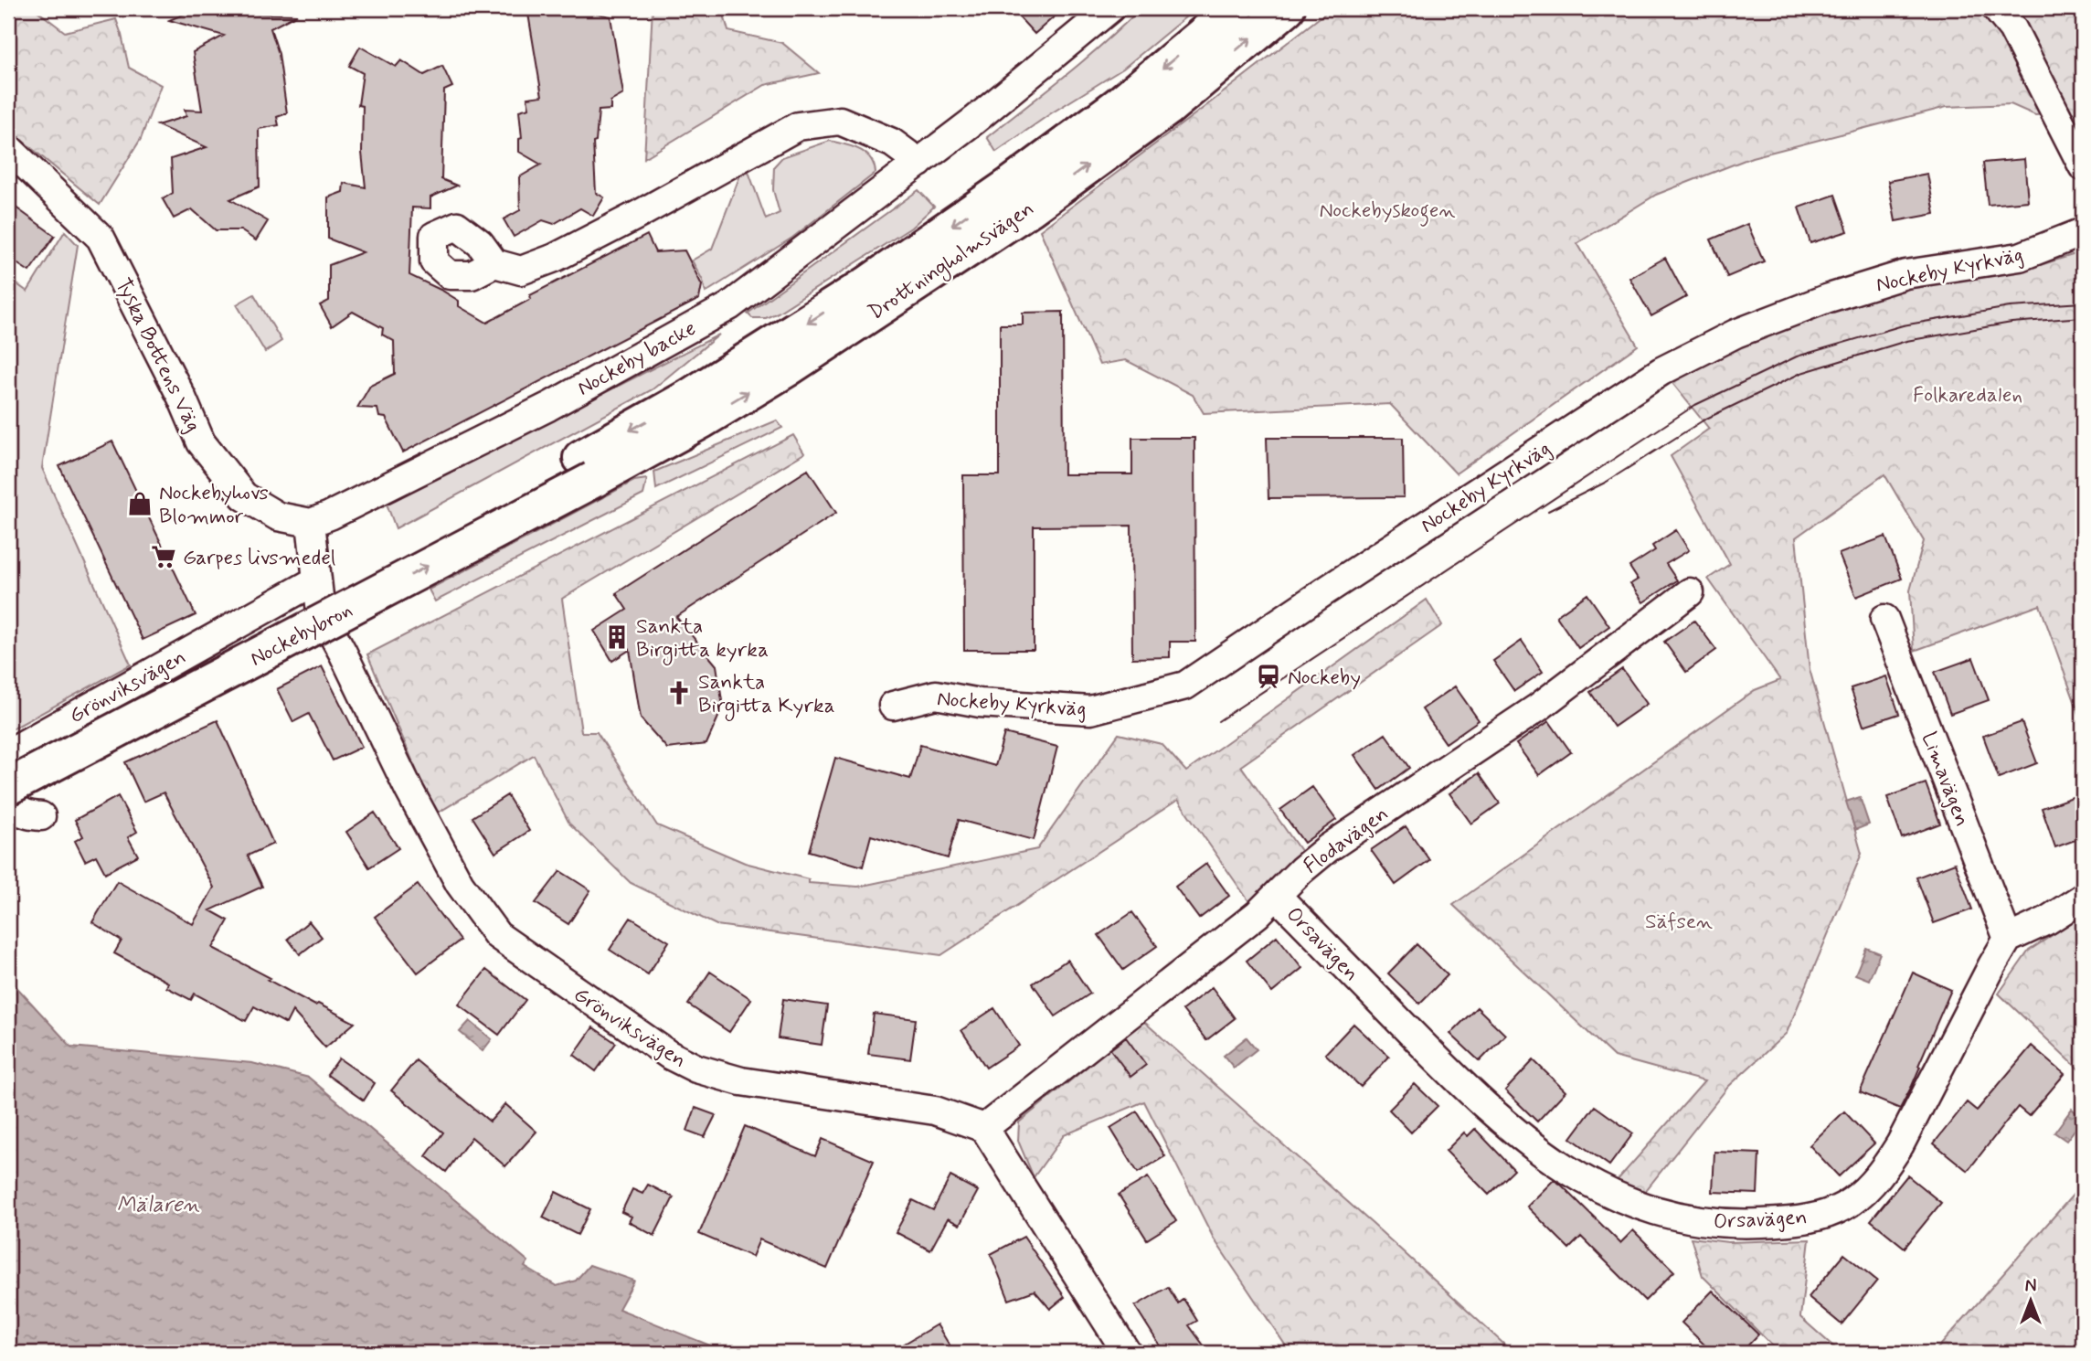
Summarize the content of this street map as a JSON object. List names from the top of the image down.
{
  "streets": {
    "main road": ["Drottningholmsvägen", "Nockebybron"],
    "street": [
      "Nockeby Kyrkväg",
      "Tyska Bottens Väg",
      "Nockeby backe",
      "Grönviksvägen",
      "Limavägen",
      "Flodavägen",
      "Orsavägen"
    ]
  },
  "crossings": [
    ["Drottningholmsvägen", "Nockebybron"],
    ["Tyska Bottens Väg", "Nockeby backe"],
    ["Tyska Bottens Väg", "Grönviksvägen"],
    ["Nockeby backe", "Grönviksvägen"],
    ["Grönviksvägen", "Flodavägen"],
    ["Limavägen", "Orsavägen"],
    ["Flodavägen", "Orsavägen"]
  ],
  "water": ["Mälaren"],
  "parks": ["Nockebyskogen", "Folkaredalen", "Säfsen"],
  "places": {
    "shop": ["Nockebyhovs Blommor"],
    "supermarket": ["Garpes livsmedel"],
    "building": ["Sankta Birgitta kyrka"],
    "station": ["Nockeby"],
    "church": ["Sankta Birgitta Kyrka"]
  },
  "north": "top"
}
